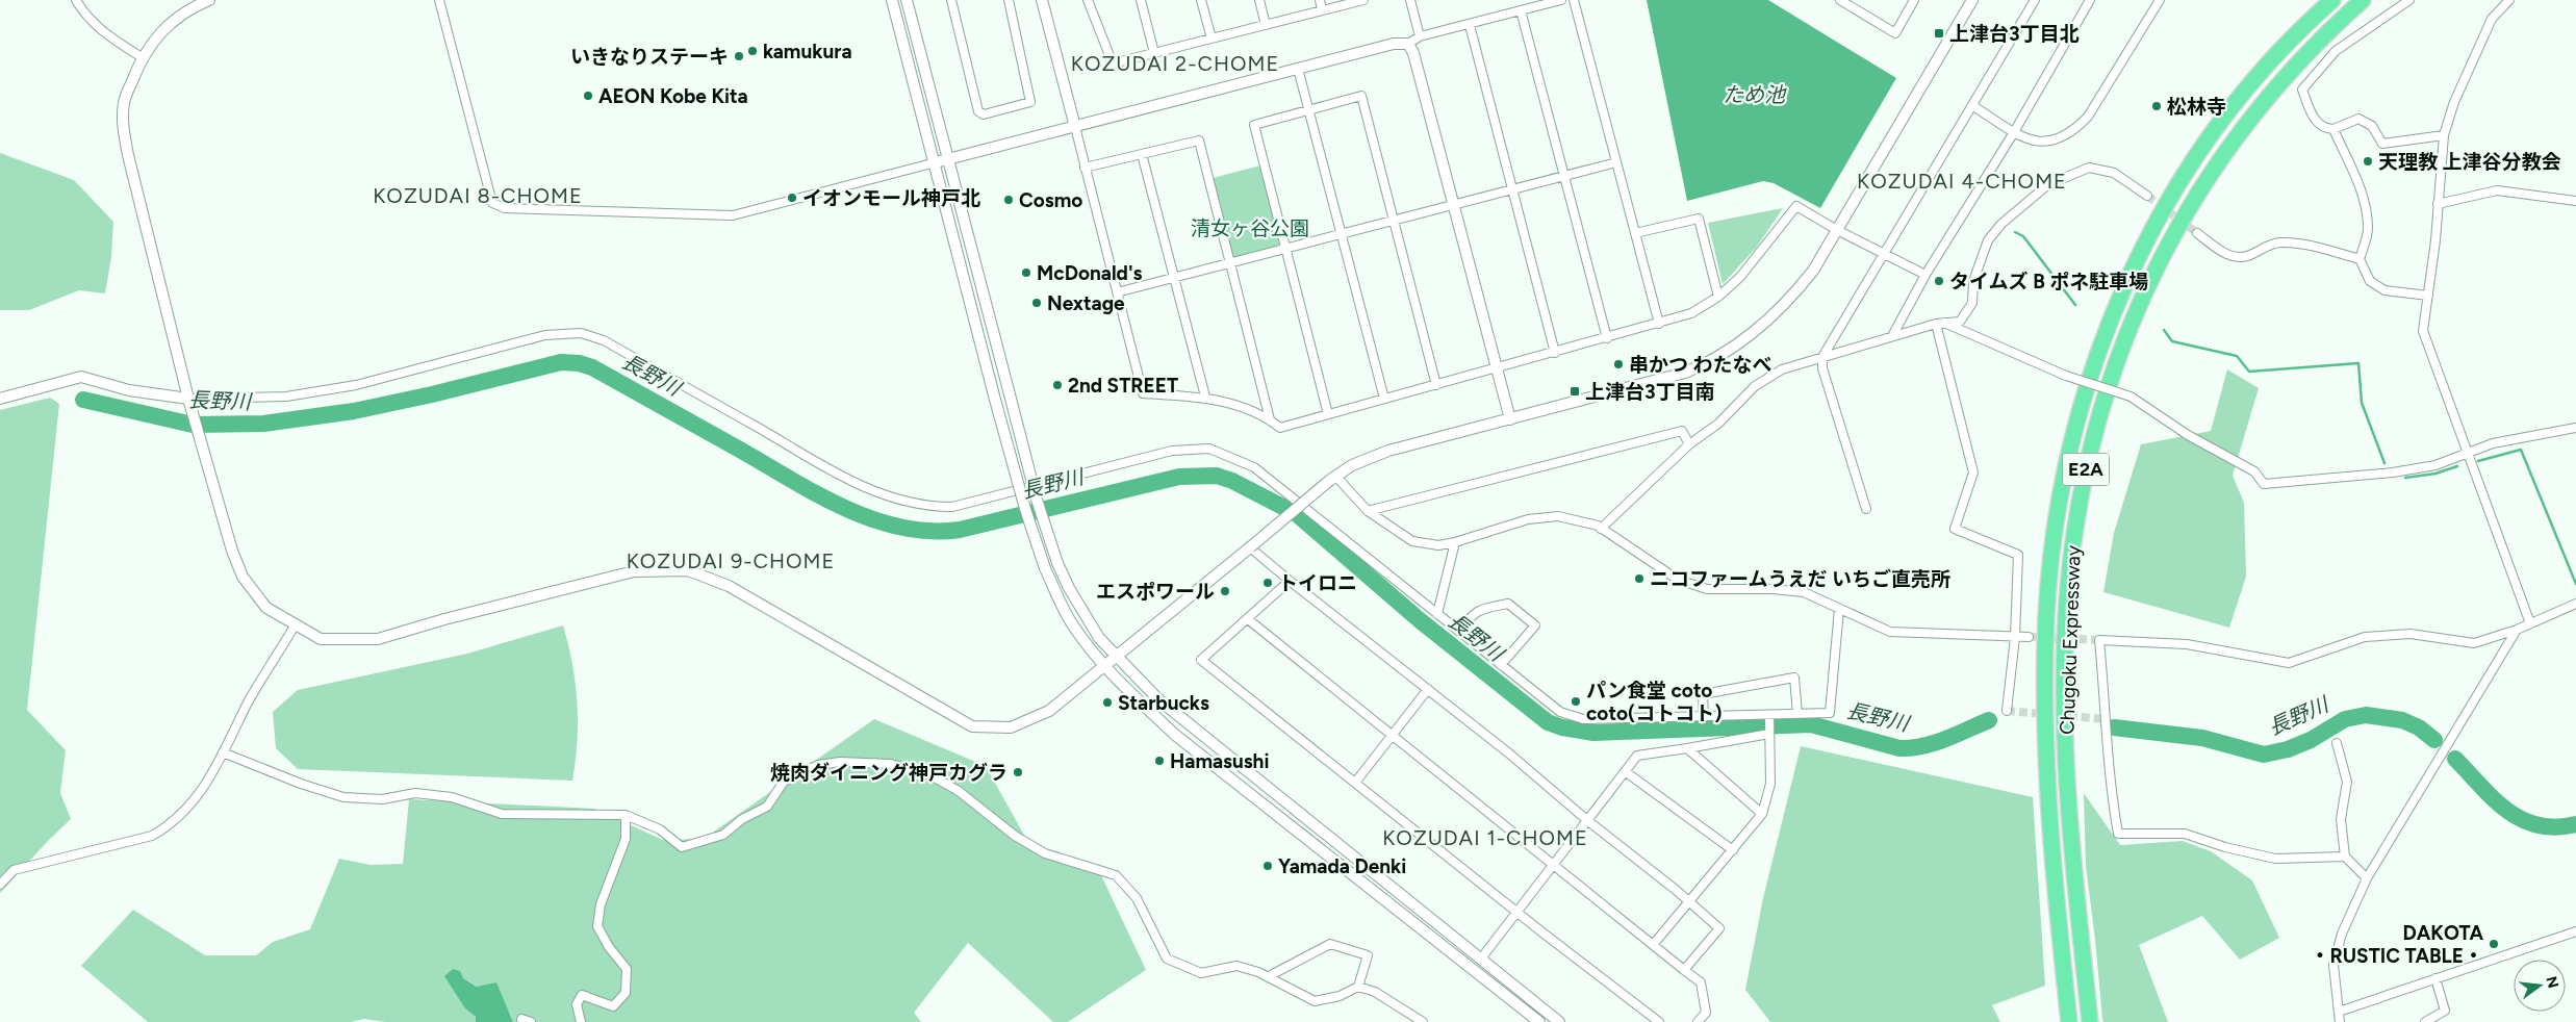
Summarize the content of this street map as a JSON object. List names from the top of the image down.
{
  "streets": {
    "highway": ["E2A", "Chugoku Expressway"]
  },
  "districts": [
    "KOZUDAI 2-CHOME",
    "KOZUDAI 4-CHOME",
    "KOZUDAI 8-CHOME",
    "KOZUDAI 9-CHOME",
    "KOZUDAI 1-CHOME"
  ],
  "water": ["ため池", "長野川"],
  "parks": ["清女ヶ谷公園"],
  "places": {
    "transit": ["上津台3丁目北", "上津台3丁目南"],
    "other": [
      "kamukura",
      "いきなりステーキ",
      "AEON Kobe Kita",
      "松林寺",
      "天理教 上津谷分教会",
      "イオンモール神戸北",
      "Cosmo",
      "McDonald's",
      "タイムズ B ポネ駐車場",
      "Nextage",
      "串かつ わたなべ",
      "2nd STREET",
      "ニコファームうえだ いちご直売所",
      "トイロニ",
      "エスポワール",
      "パン食堂 coto coto(コトコト)",
      "Starbucks",
      "Hamasushi",
      "焼肉ダイニング神戸カグラ",
      "Yamada Denki",
      "DAKOTA ・RUSTIC TABLE・"
    ]
  },
  "north": "right"
}
